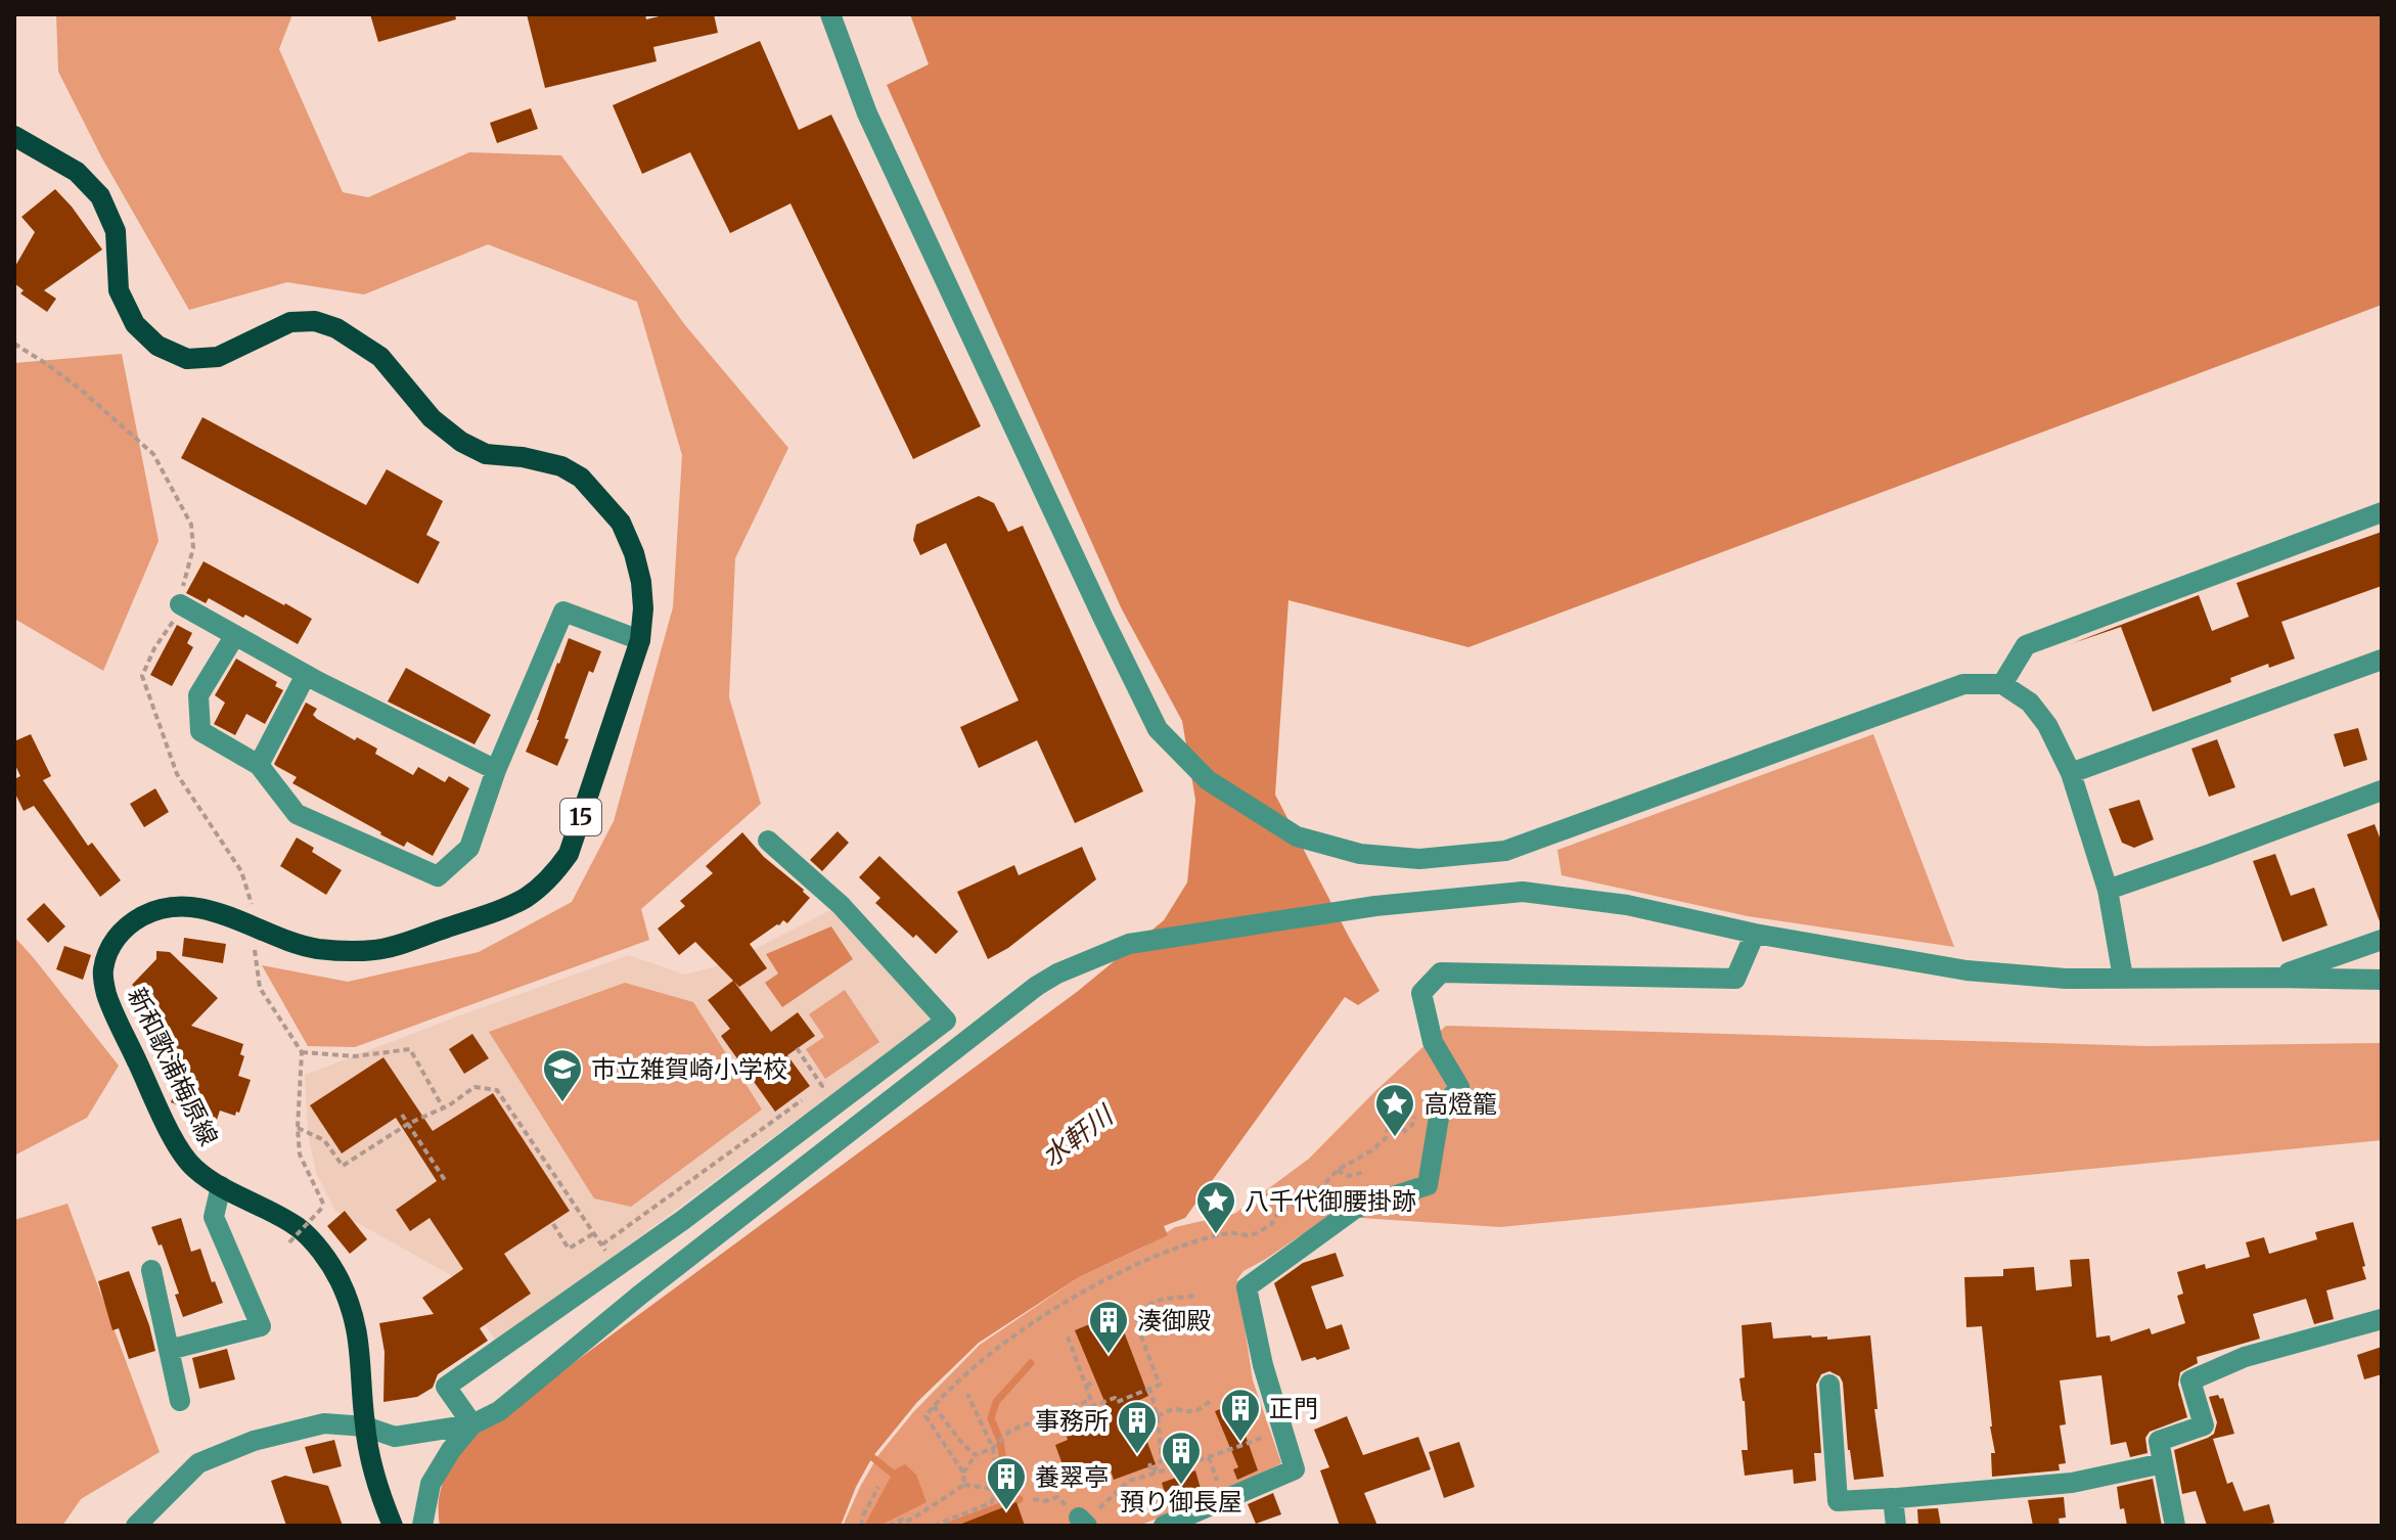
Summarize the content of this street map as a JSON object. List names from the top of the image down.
{
  "streets": {
    "main road": ["15", "新和歌浦梅原線"]
  },
  "water": ["水軒川"],
  "places": {
    "school or university": ["市立雑賀崎小学校"],
    "place": ["高燈籠", "八千代御腰掛跡"],
    "building": [
      "湊御殿",
      "正門",
      "事務所",
      "預り御長屋",
      "養翠亭"
    ]
  }
}
